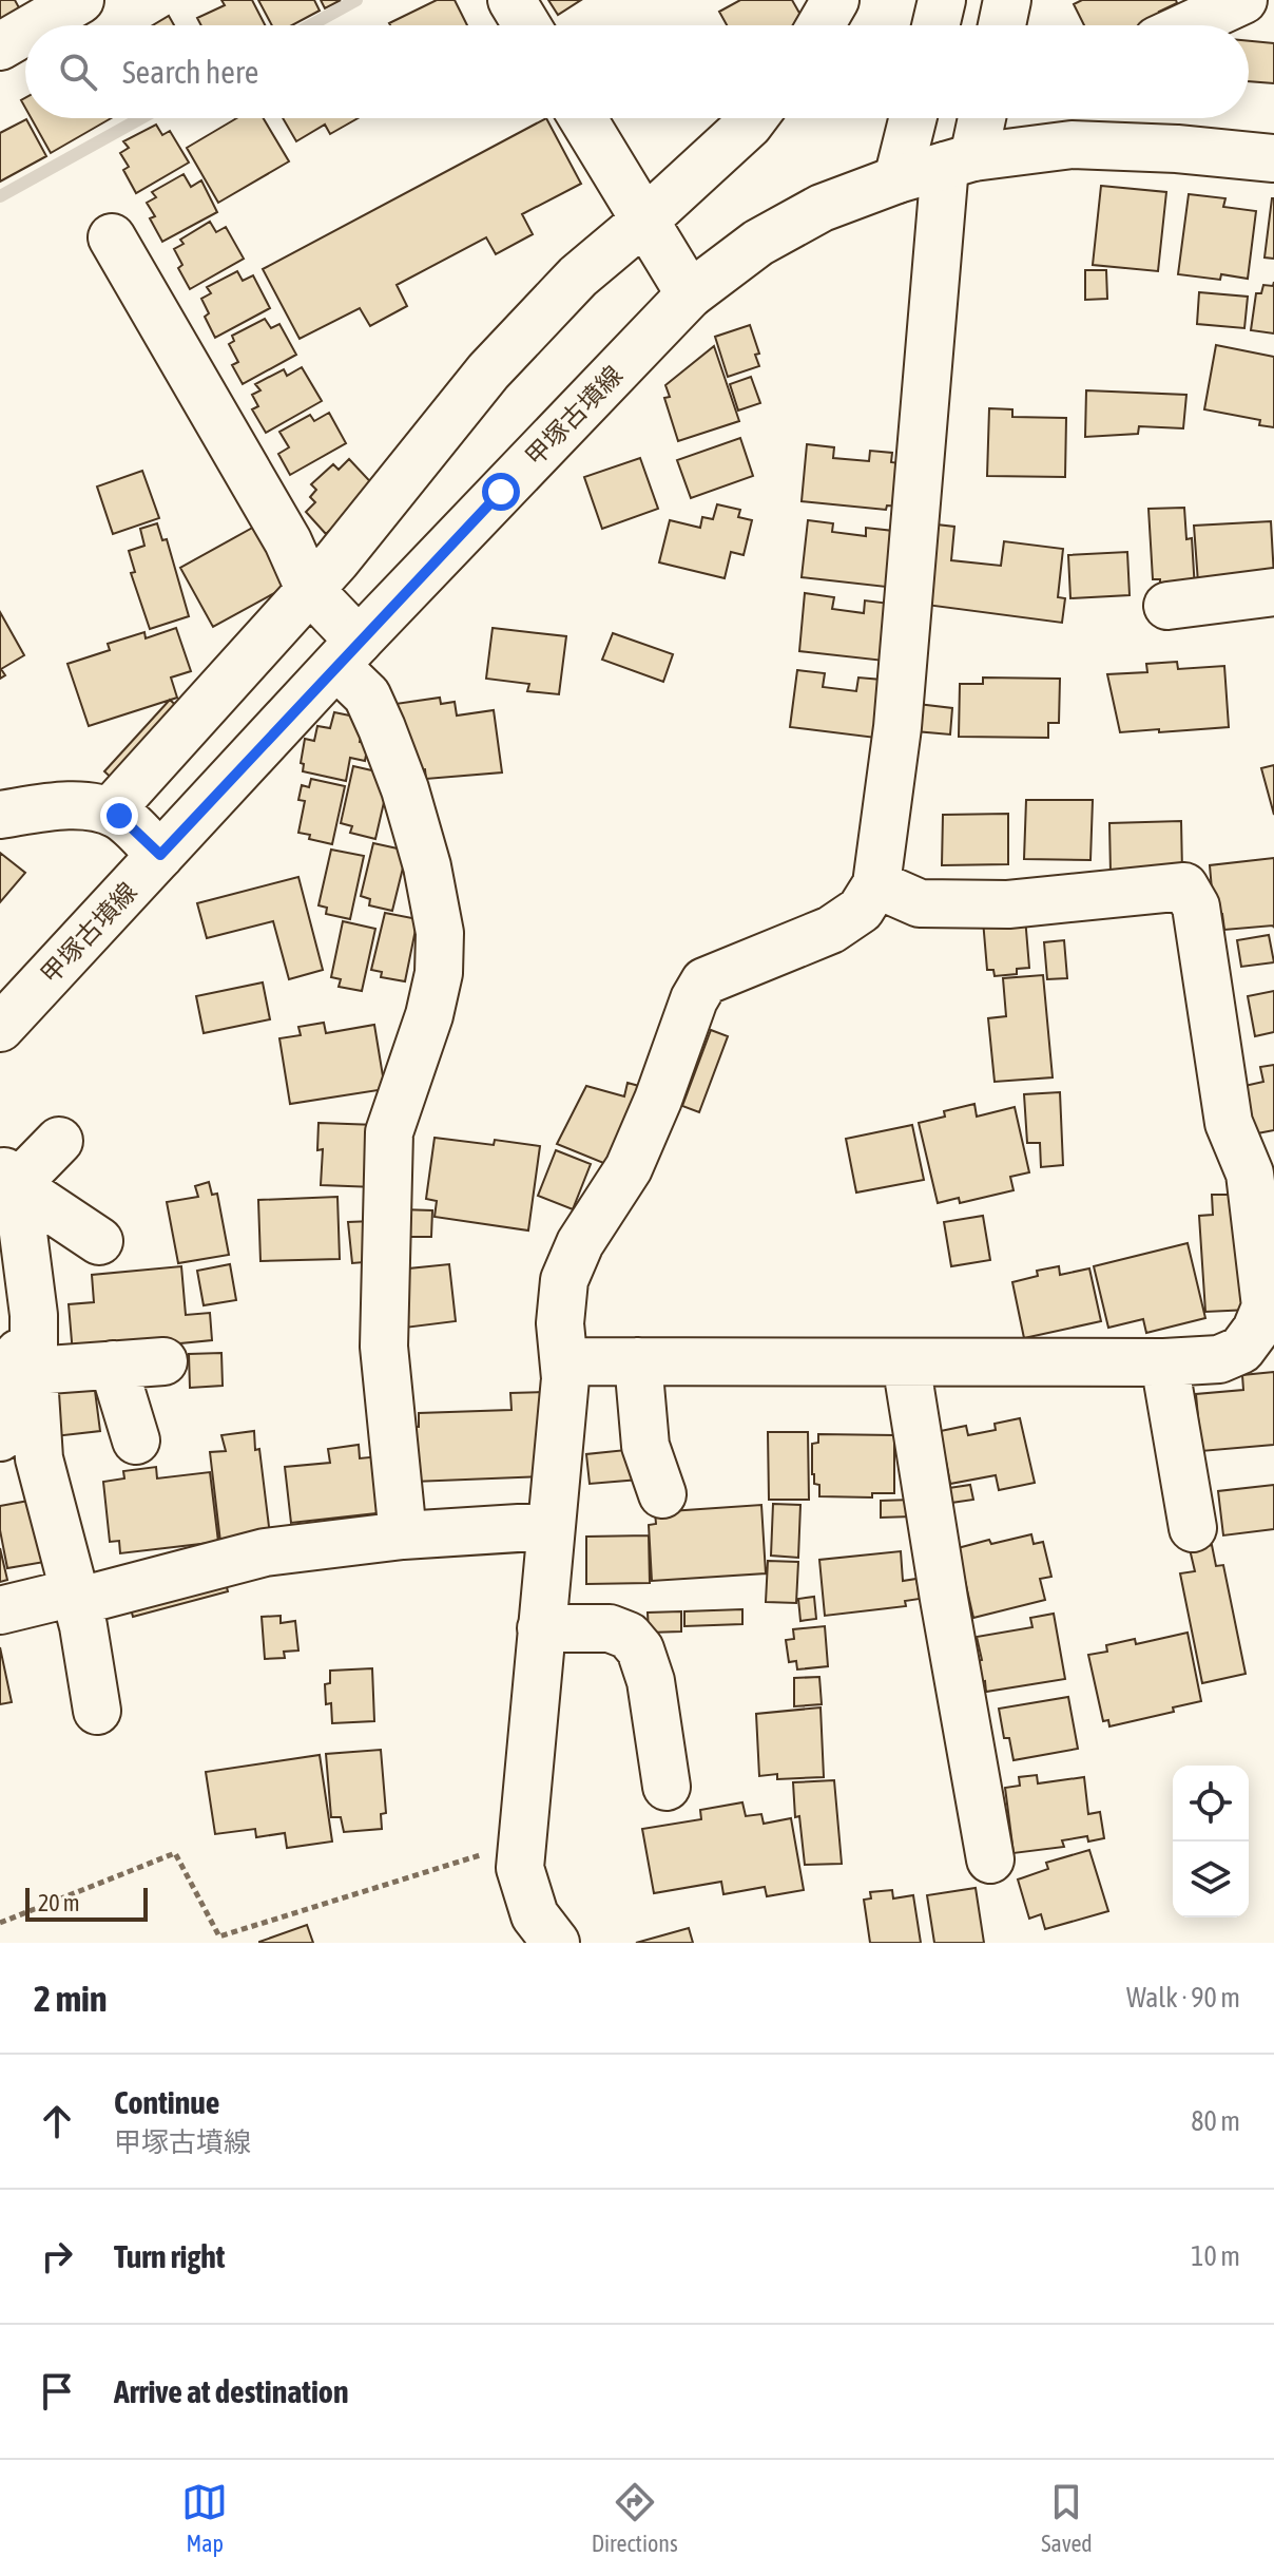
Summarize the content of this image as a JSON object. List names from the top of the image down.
{
  "streets": {
    "street": ["甲塚古墳線"]
  },
  "scale_bar": "20 m",
  "page": {
    "search": "Search here",
    "scale": "20 m",
    "heading": ["2 min", "Walk · 90 m"],
    "list": [
      ["Continue", "甲塚古墳線", "80 m"],
      ["Turn right", "10 m"],
      "Arrive at destination"
    ],
    "nav": ["Map", "Directions", "Saved"]
  }
}
